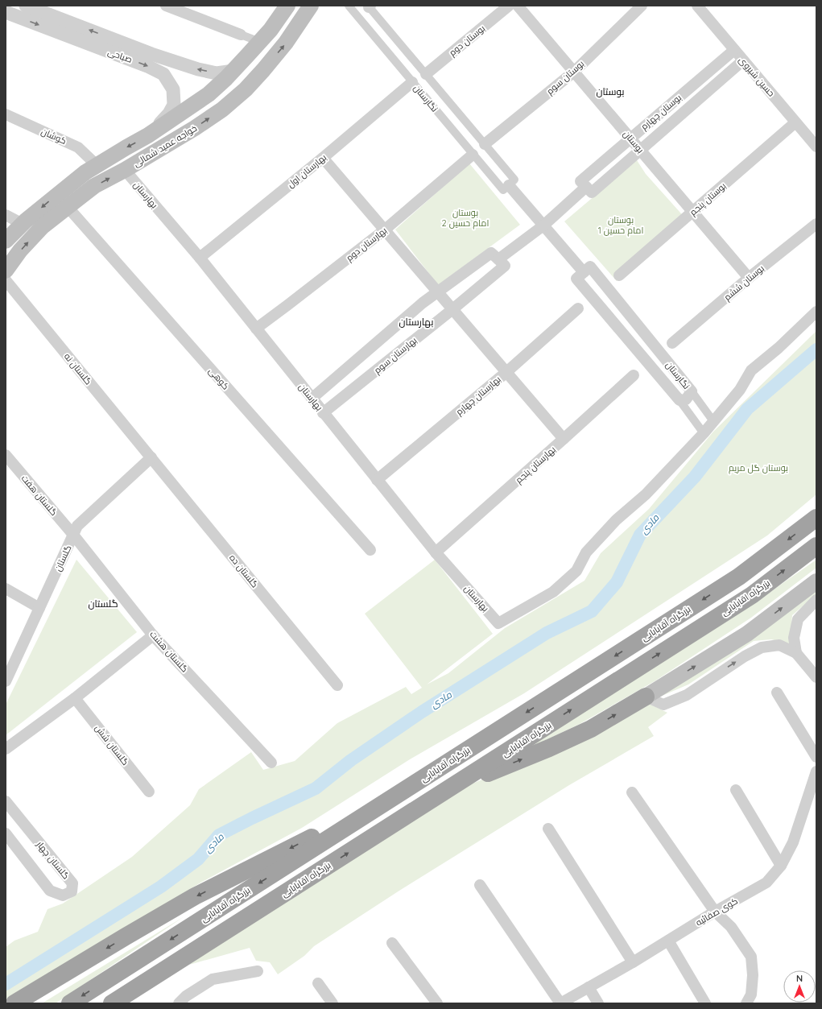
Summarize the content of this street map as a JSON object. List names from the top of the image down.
{
  "streets": {
    "highway": ["بزرگراه اقابابایی", "بزرگراه آقابابایی"],
    "main road": ["خواجه عمید شمالی"],
    "street": [
      "بوستان دوم",
      "صباحی",
      "حسین شیروی",
      "بوستان سوم",
      "نگارستان",
      "بوستان چهارم",
      "کوشان",
      "بوستان",
      "بهارستان اول",
      "بهارستان",
      "بوستان پنجم",
      "بهارستان دوم",
      "بوستان ششم",
      "بهارستان سوم",
      "گلستان نه",
      "کوهی",
      "بهارستان چهارم",
      "بهارستان پنجم",
      "گلستان هفت",
      "گلستان",
      "گلستان ده",
      "گلستان هشت",
      "گلستان شش",
      "گلستان چهار",
      "کوی صفائیه"
    ]
  },
  "crossings": [
    ["صباحی", "خواجه عمید شمالی"],
    ["حسین شیروی", "بوستان چهارم"],
    ["حسین شیروی", "بوستان پنجم"],
    ["بوستان سوم", "بوستان"],
    ["نگارستان", "بهارستان اول"],
    ["نگارستان", "بهارستان دوم"],
    ["بوستان چهارم", "بوستان"],
    ["کوشان", "خواجه عمید شمالی"],
    ["بوستان", "بوستان پنجم"],
    ["بوستان", "بوستان ششم"],
    ["خواجه عمید شمالی", "بهارستان"],
    ["خواجه عمید شمالی", "گلستان نه"],
    ["خواجه عمید شمالی", "کوهی"],
    ["بهارستان اول", "بهارستان"],
    ["بهارستان", "بهارستان دوم"],
    ["بهارستان", "بهارستان سوم"],
    ["بهارستان", "بهارستان چهارم"],
    ["بهارستان", "بهارستان پنجم"],
    ["گلستان نه", "گلستان"],
    ["گلستان نه", "گلستان ده"],
    ["گلستان هفت", "گلستان"],
    ["گلستان هفت", "گلستان هشت"],
    ["گلستان", "گلستان ده"],
    ["گلستان", "گلستان هشت"]
  ],
  "districts": ["بوستان", "بهارستان", "گلستان"],
  "water": ["مادی"],
  "parks": ["بوستان امام حسین 2", "بوستان امام حسین 1", "بوستان گل مریم"],
  "north": "top"
}
